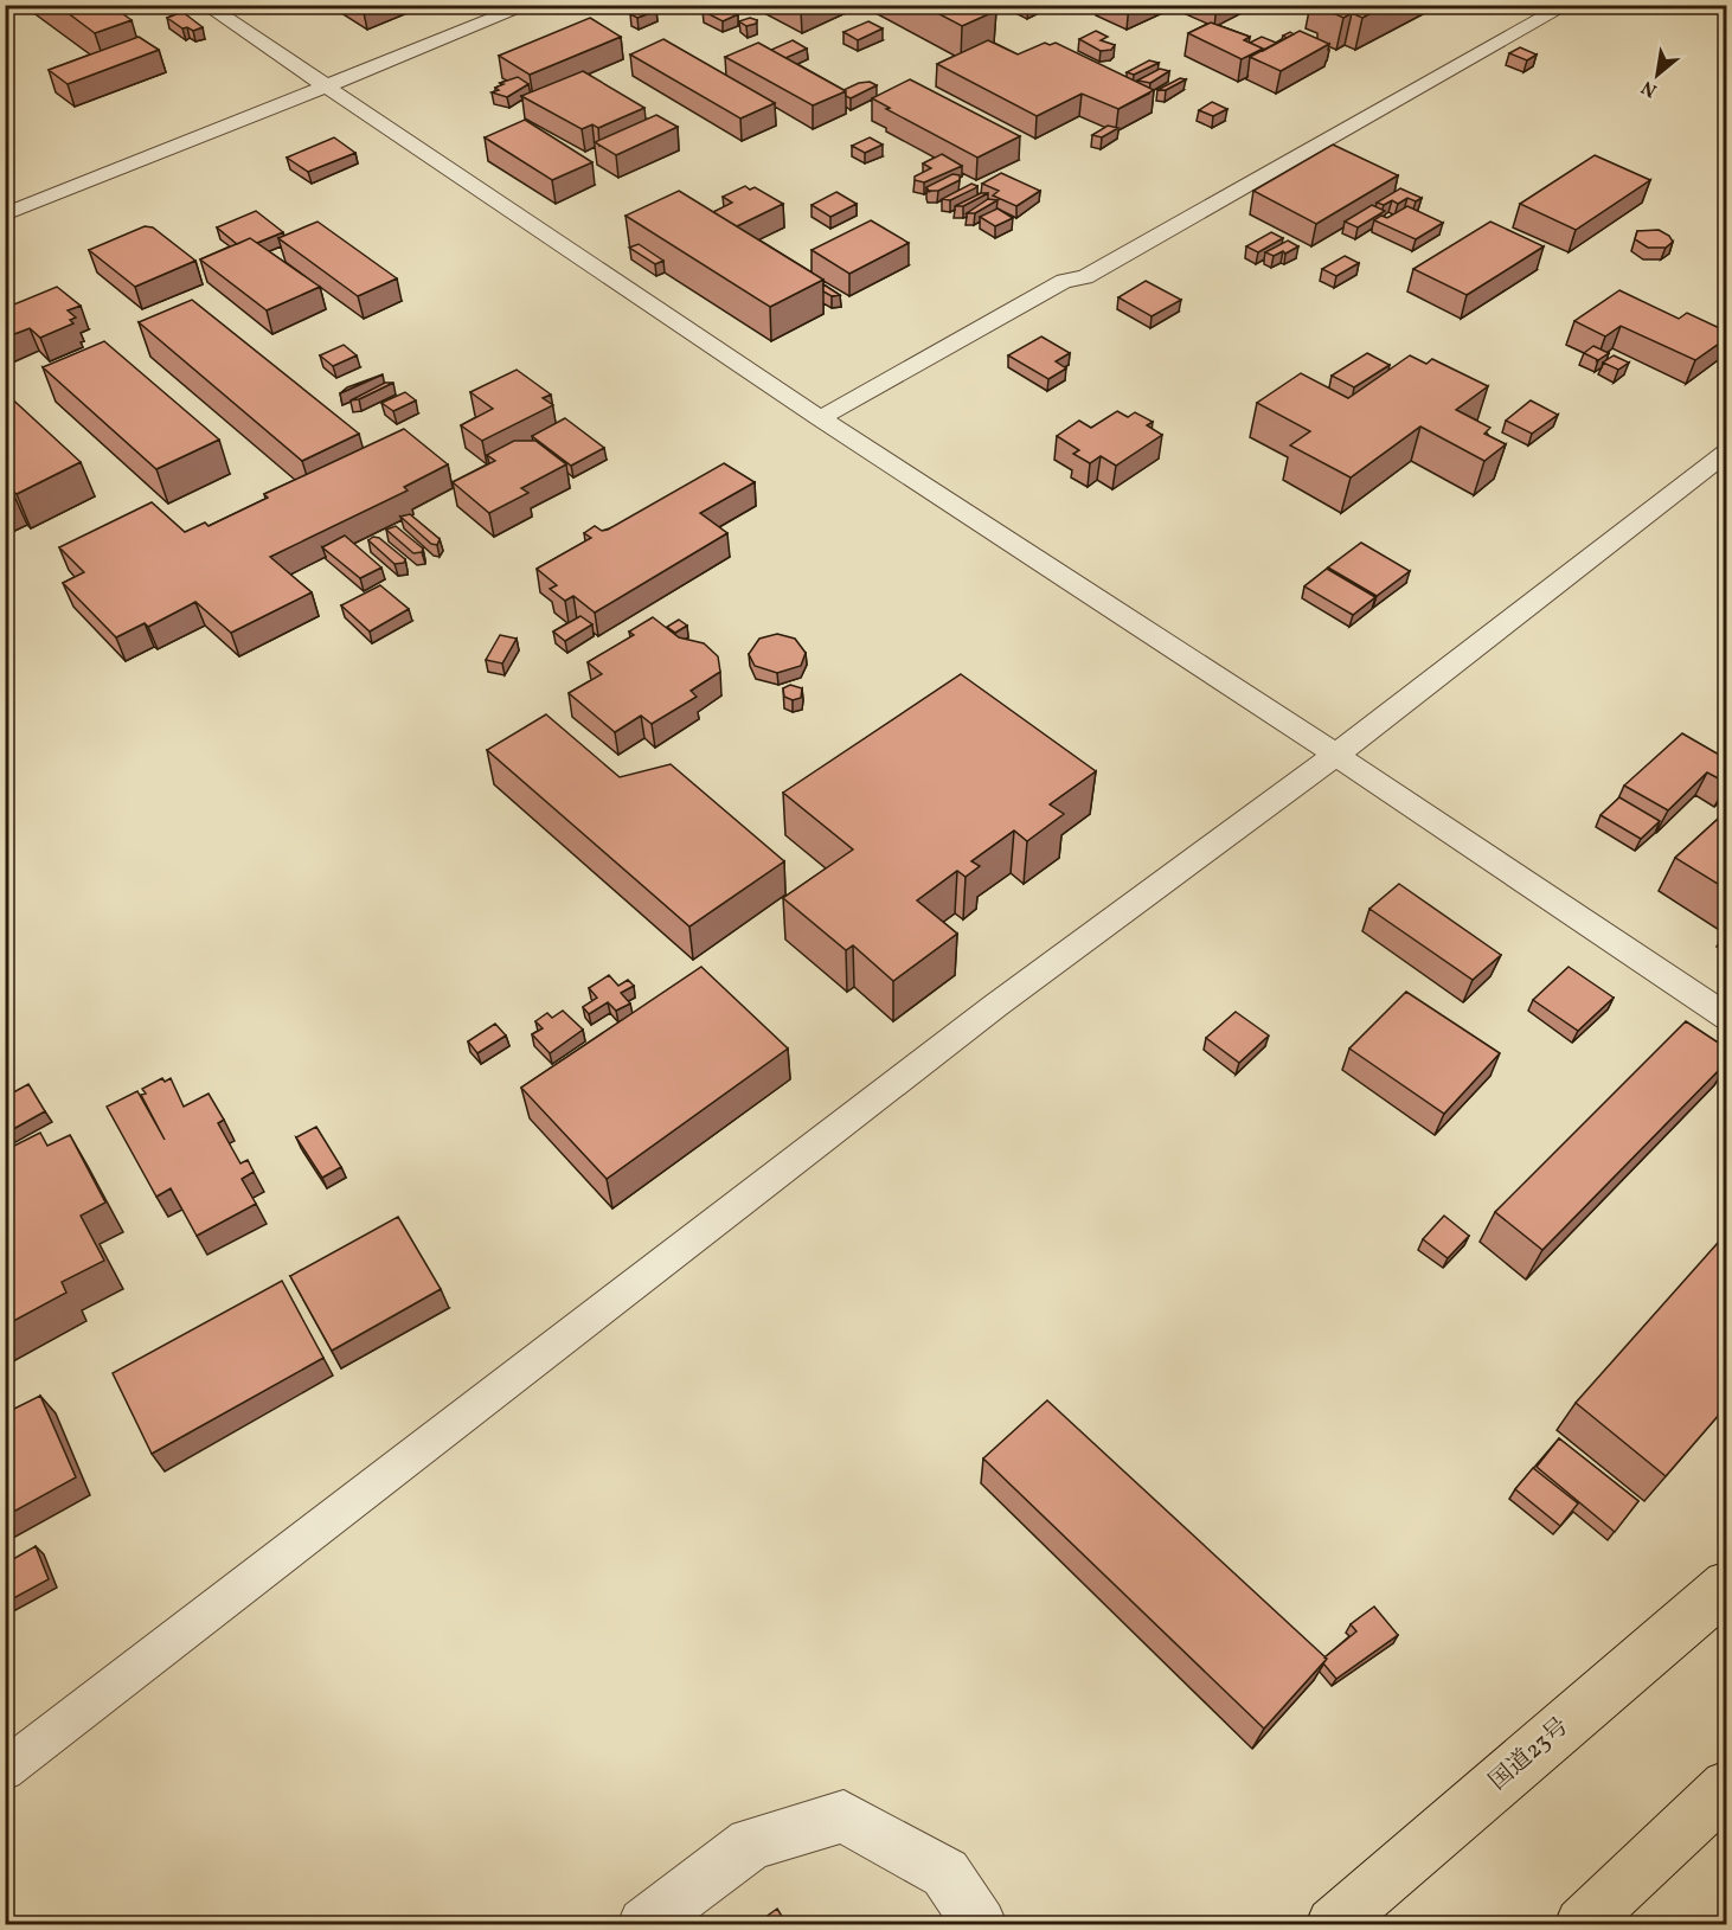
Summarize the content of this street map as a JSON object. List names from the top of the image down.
{
  "streets": {
    "highway": ["国道23号"]
  },
  "north": "bottom left"
}
